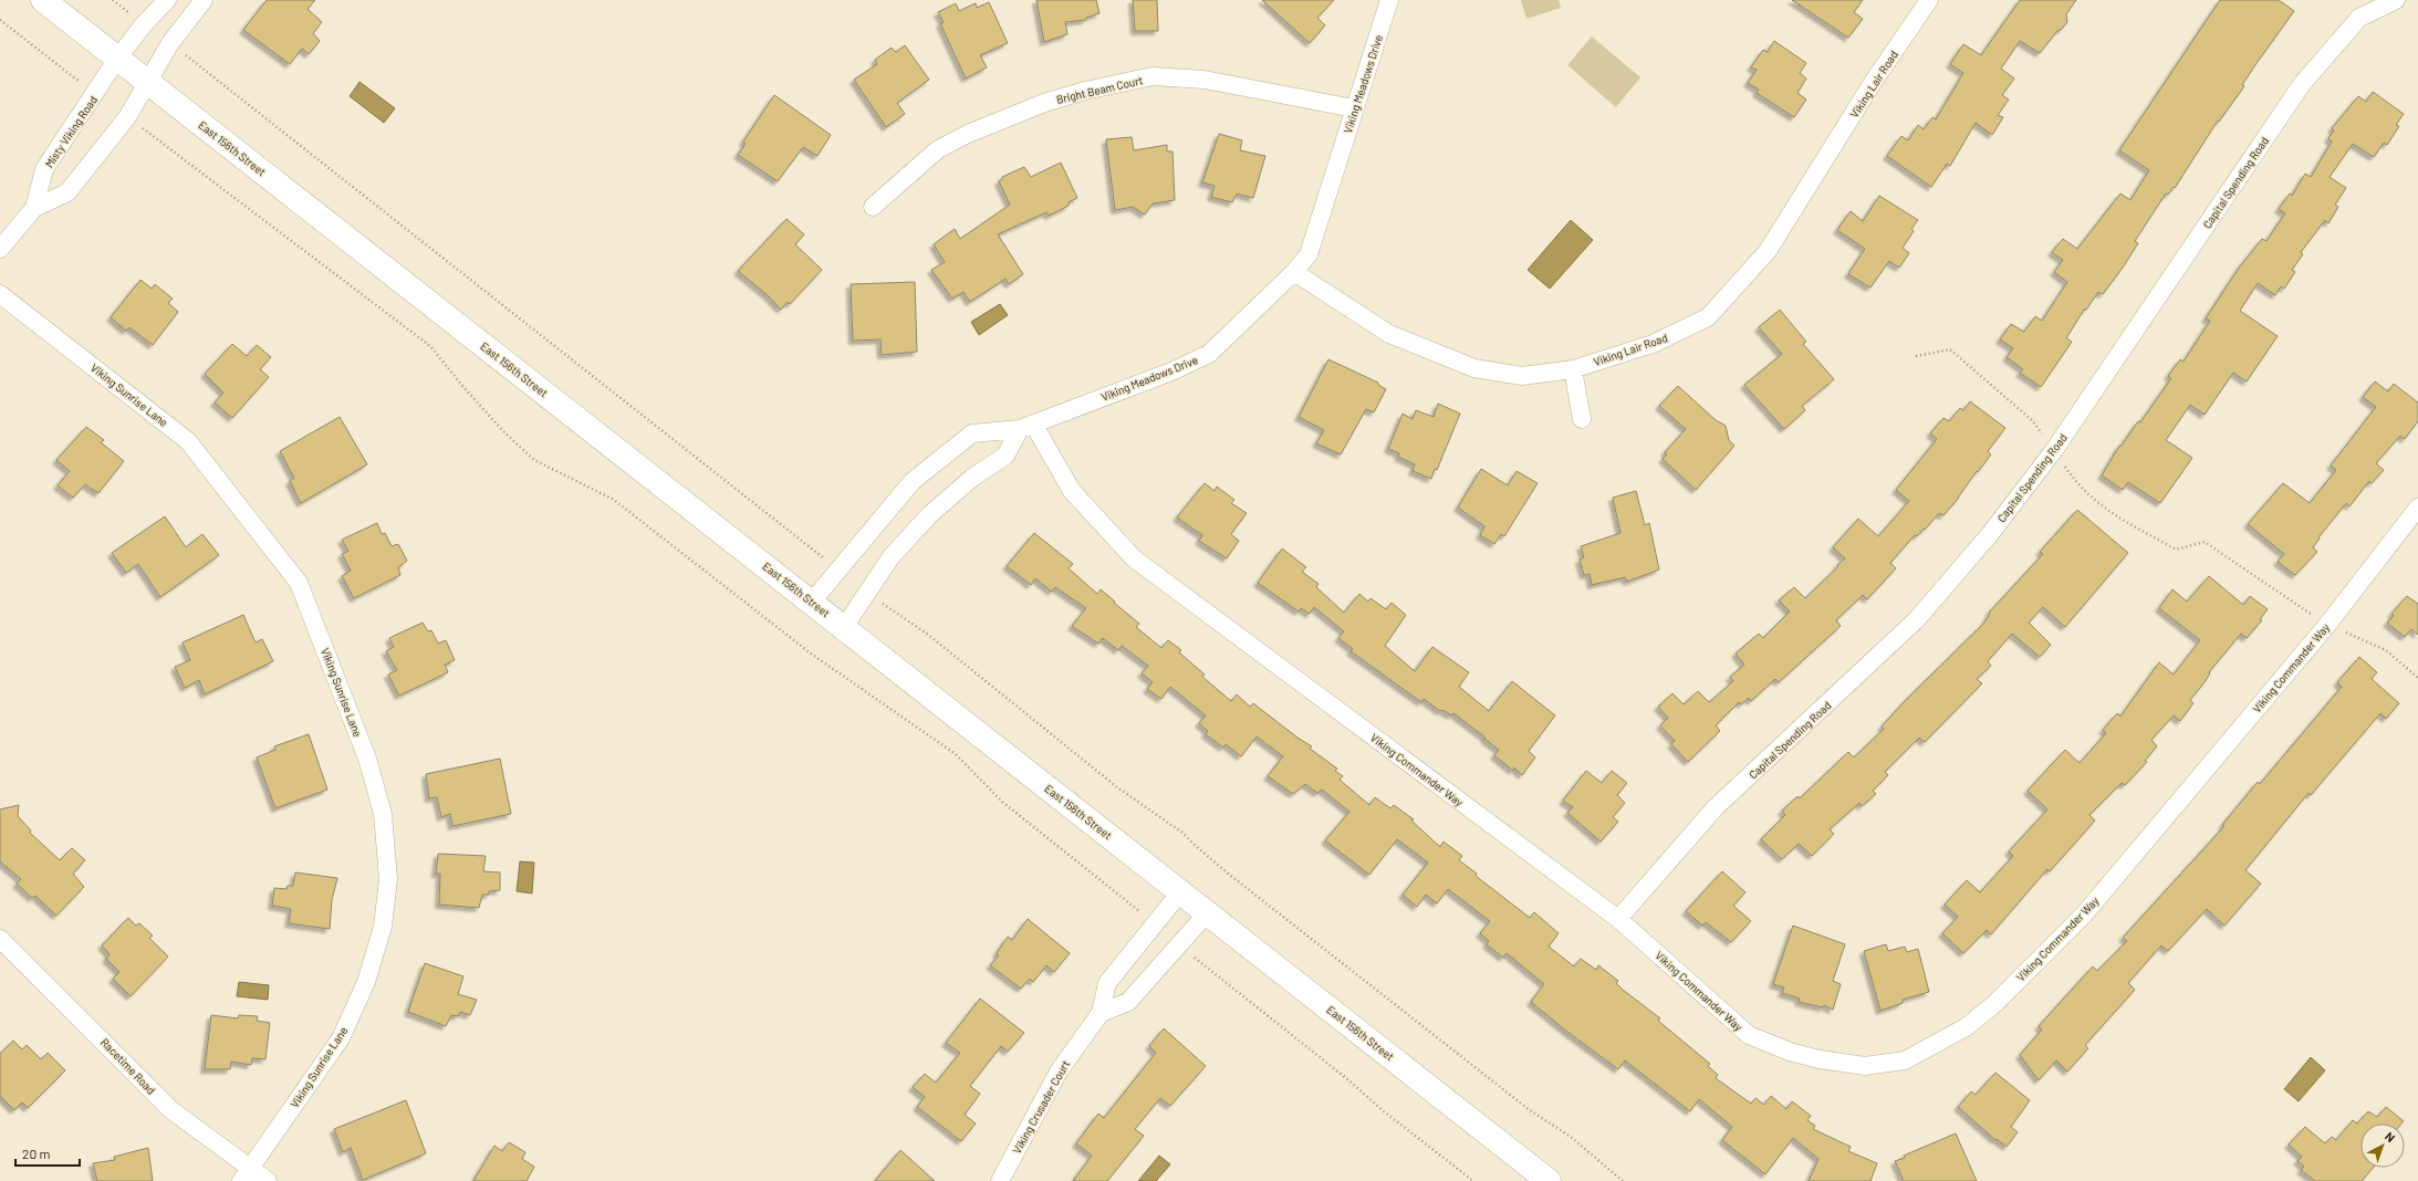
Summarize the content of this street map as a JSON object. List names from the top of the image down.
{
  "streets": {
    "street": [
      "Viking Meadows Drive",
      "Viking Lair Road",
      "Bright Beam Court",
      "Misty Viking Road",
      "East 156th Street",
      "Capital Spending Road",
      "Viking Sunrise Lane",
      "Viking Commander Way",
      "Racetime Road",
      "Viking Crusader Court"
    ]
  },
  "crossings": [
    ["Viking Meadows Drive", "Viking Lair Road"],
    ["Viking Meadows Drive", "Bright Beam Court"],
    ["Viking Meadows Drive", "East 156th Street"],
    ["Viking Meadows Drive", "Viking Commander Way"],
    ["Misty Viking Road", "East 156th Street"],
    ["East 156th Street", "Viking Crusader Court"],
    ["Capital Spending Road", "Viking Commander Way"],
    ["Viking Sunrise Lane", "Racetime Road"]
  ],
  "scale_bar": "20 m",
  "north": "top right"
}
